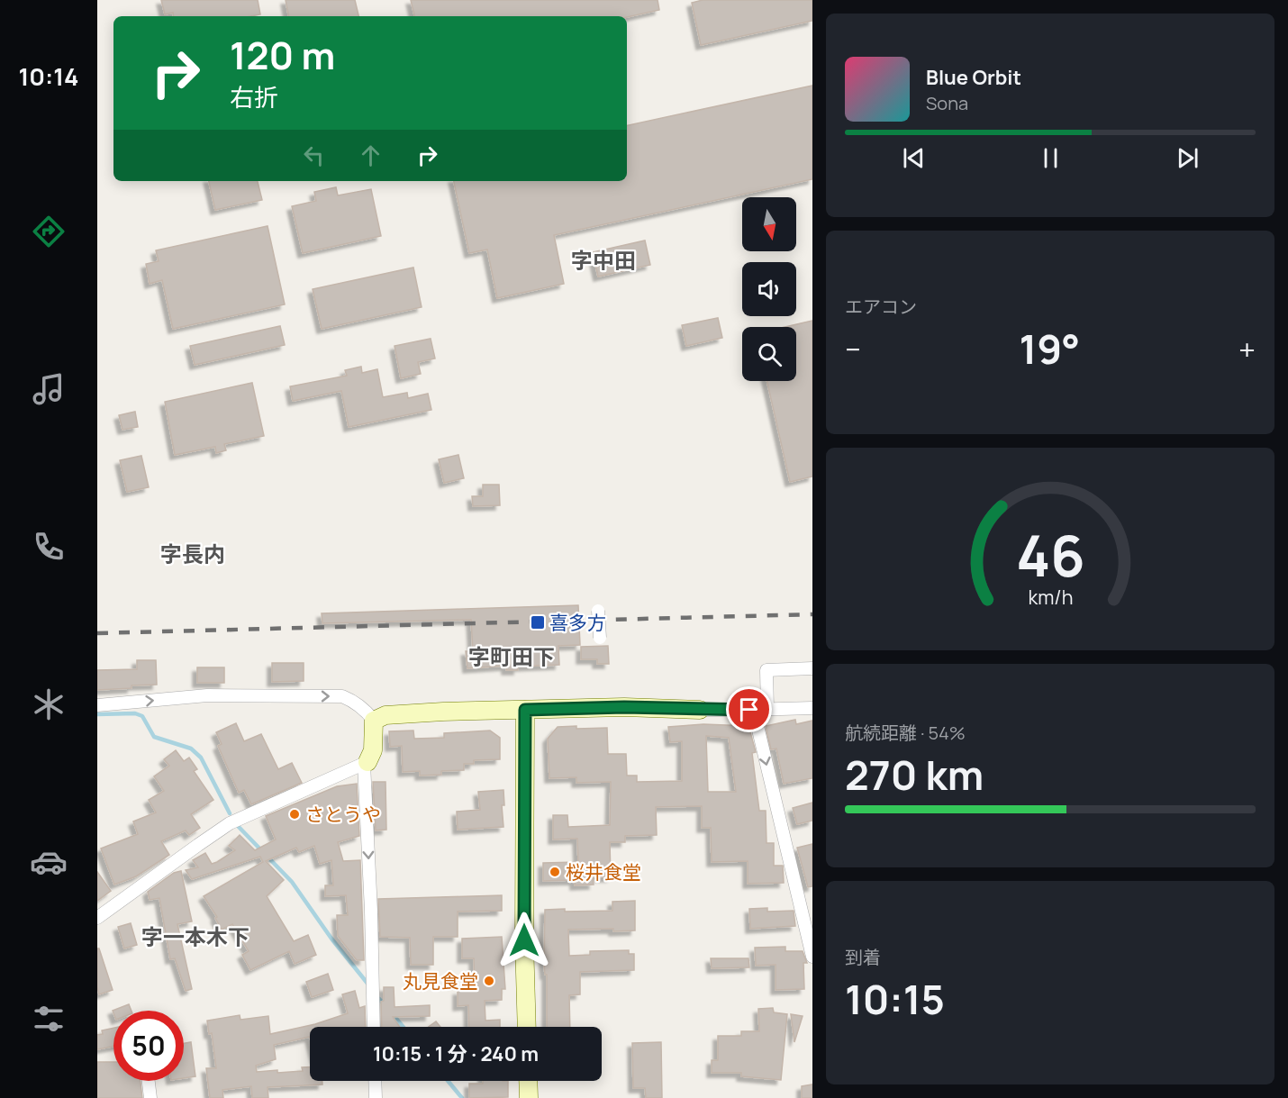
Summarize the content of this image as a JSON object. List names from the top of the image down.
{
  "districts": [
    "字中田",
    "字長内",
    "字町田下",
    "字一本木下"
  ],
  "places": {
    "transit": ["喜多方"],
    "other": ["さとうや", "桜井食堂", "丸見食堂"]
  },
  "north": "bottom",
  "page": {
    "tabs": "10:14",
    "turn": ["120 m", "右折"],
    "song": ["Blue Orbit", "Sona"],
    "tile": [
      "エアコン",
      ["航続距離 · 54%", "270 km"],
      ["到着", "10:15"]
    ],
    "heat": ["−", "19°", "+"],
    "limit": "50",
    "trip": "10:15 · 1 分 · 240 m",
    "gauge": ["46", "km/h"]
  }
}
